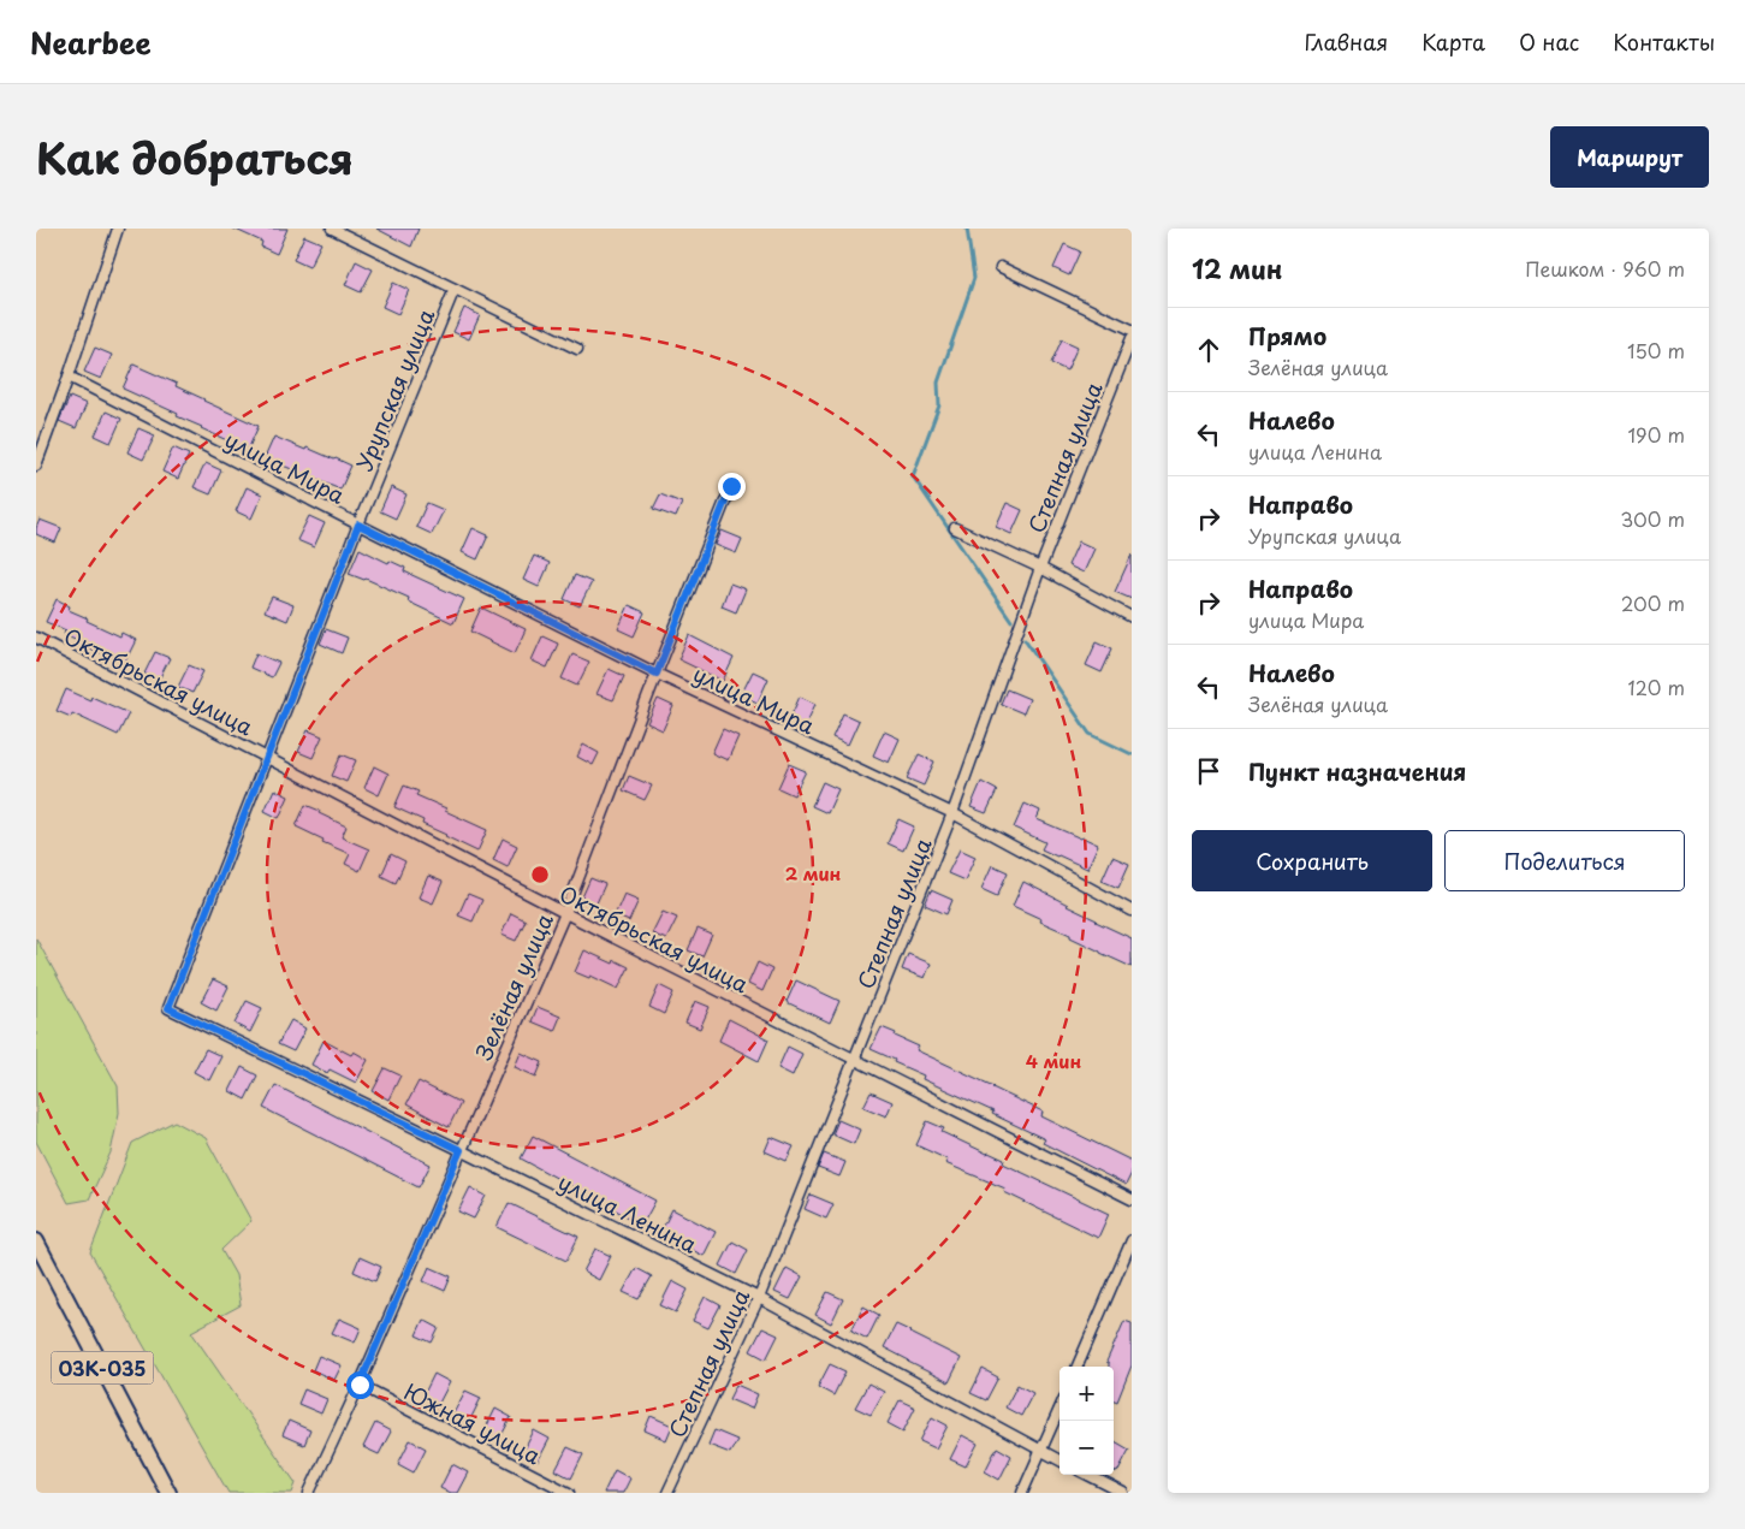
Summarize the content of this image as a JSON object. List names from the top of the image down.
{
  "streets": {
    "main road": ["03К-035"],
    "street": [
      "Урупская улица",
      "Степная улица",
      "улица Мира",
      "Октябрьская улица",
      "Зелёная улица",
      "улица Ленина",
      "Южная улица"
    ]
  },
  "crossings": [
    ["Урупская улица", "улица Мира"],
    ["Урупская улица", "Октябрьская улица"],
    ["Урупская улица", "улица Ленина"],
    ["Степная улица", "улица Мира"],
    ["Степная улица", "Октябрьская улица"],
    ["Степная улица", "улица Ленина"],
    ["улица Мира", "Зелёная улица"],
    ["Октябрьская улица", "Зелёная улица"],
    ["Зелёная улица", "улица Ленина"],
    ["Зелёная улица", "Южная улица"]
  ],
  "page": {
    "header": "Nearbee",
    "nav": [
      "Главная",
      "Карта",
      "О нас",
      "Контакты"
    ],
    "title": "Как добраться",
    "buttons": [
      "Маршрут",
      ["Сохранить", "Поделиться"]
    ],
    "heading": ["12 мин", "Пешком · 960 m"],
    "list": [
      ["Прямо", "Зелёная улица", "150 m"],
      ["Налево", "улица Ленина", "190 m"],
      ["Направо", "Урупская улица", "300 m"],
      ["Направо", "улица Мира", "200 m"],
      ["Налево", "Зелёная улица", "120 m"],
      "Пункт назначения"
    ],
    "map_buttons": ["+", "−"]
  },
  "rings": ["2 мин", "4 мин"]
}
